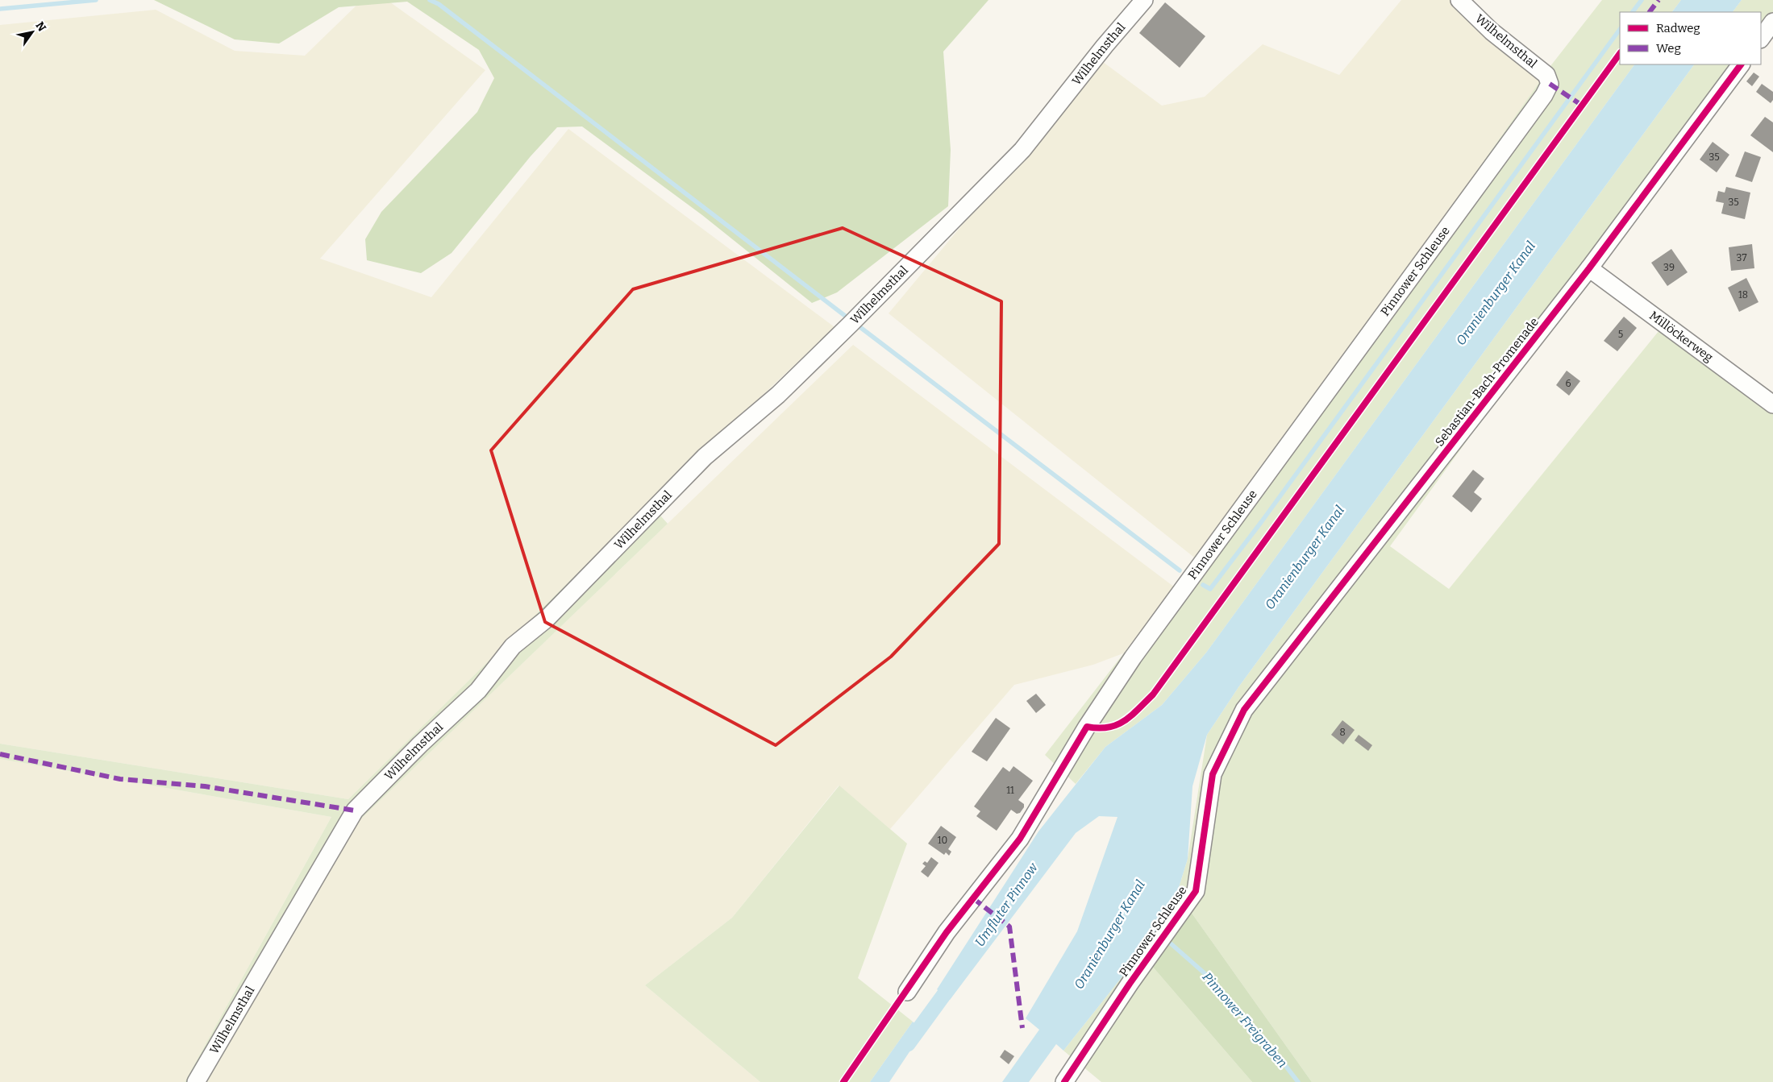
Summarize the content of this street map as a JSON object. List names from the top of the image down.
{
  "streets": {
    "street": [
      "Wilhelmsthal",
      "Pinnower Schleuse",
      "Millöckerweg",
      "Sebastian-Bach-Promenade"
    ]
  },
  "crossings": [
    ["Wilhelmsthal", "Pinnower Schleuse"],
    ["Pinnower Schleuse", "Sebastian-Bach-Promenade"],
    ["Millöckerweg", "Sebastian-Bach-Promenade"]
  ],
  "water": ["Oranienburger Kanal", "Umfluter Pinnow", "Pinnower Freigraben"],
  "house_numbers": [
    "35",
    "35",
    "37",
    "39",
    "18",
    "5",
    "6",
    "8",
    "11",
    "10"
  ],
  "legend": ["Radweg", "Weg"],
  "north": "top right"
}
